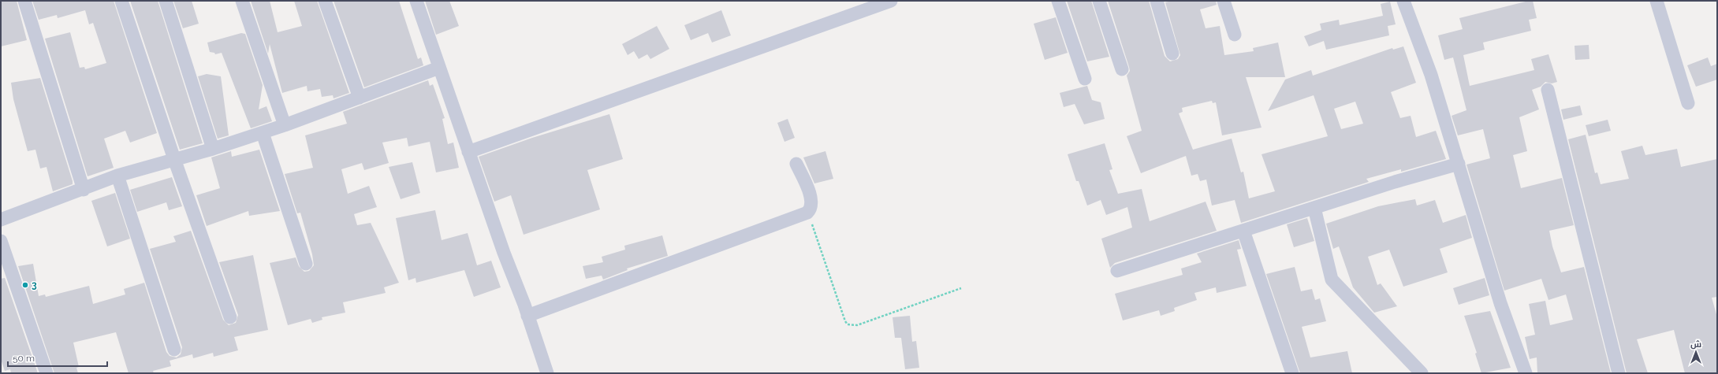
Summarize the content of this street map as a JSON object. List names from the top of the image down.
{
  "places": ["3"],
  "scale_bar": "50 m",
  "north": "top"
}
